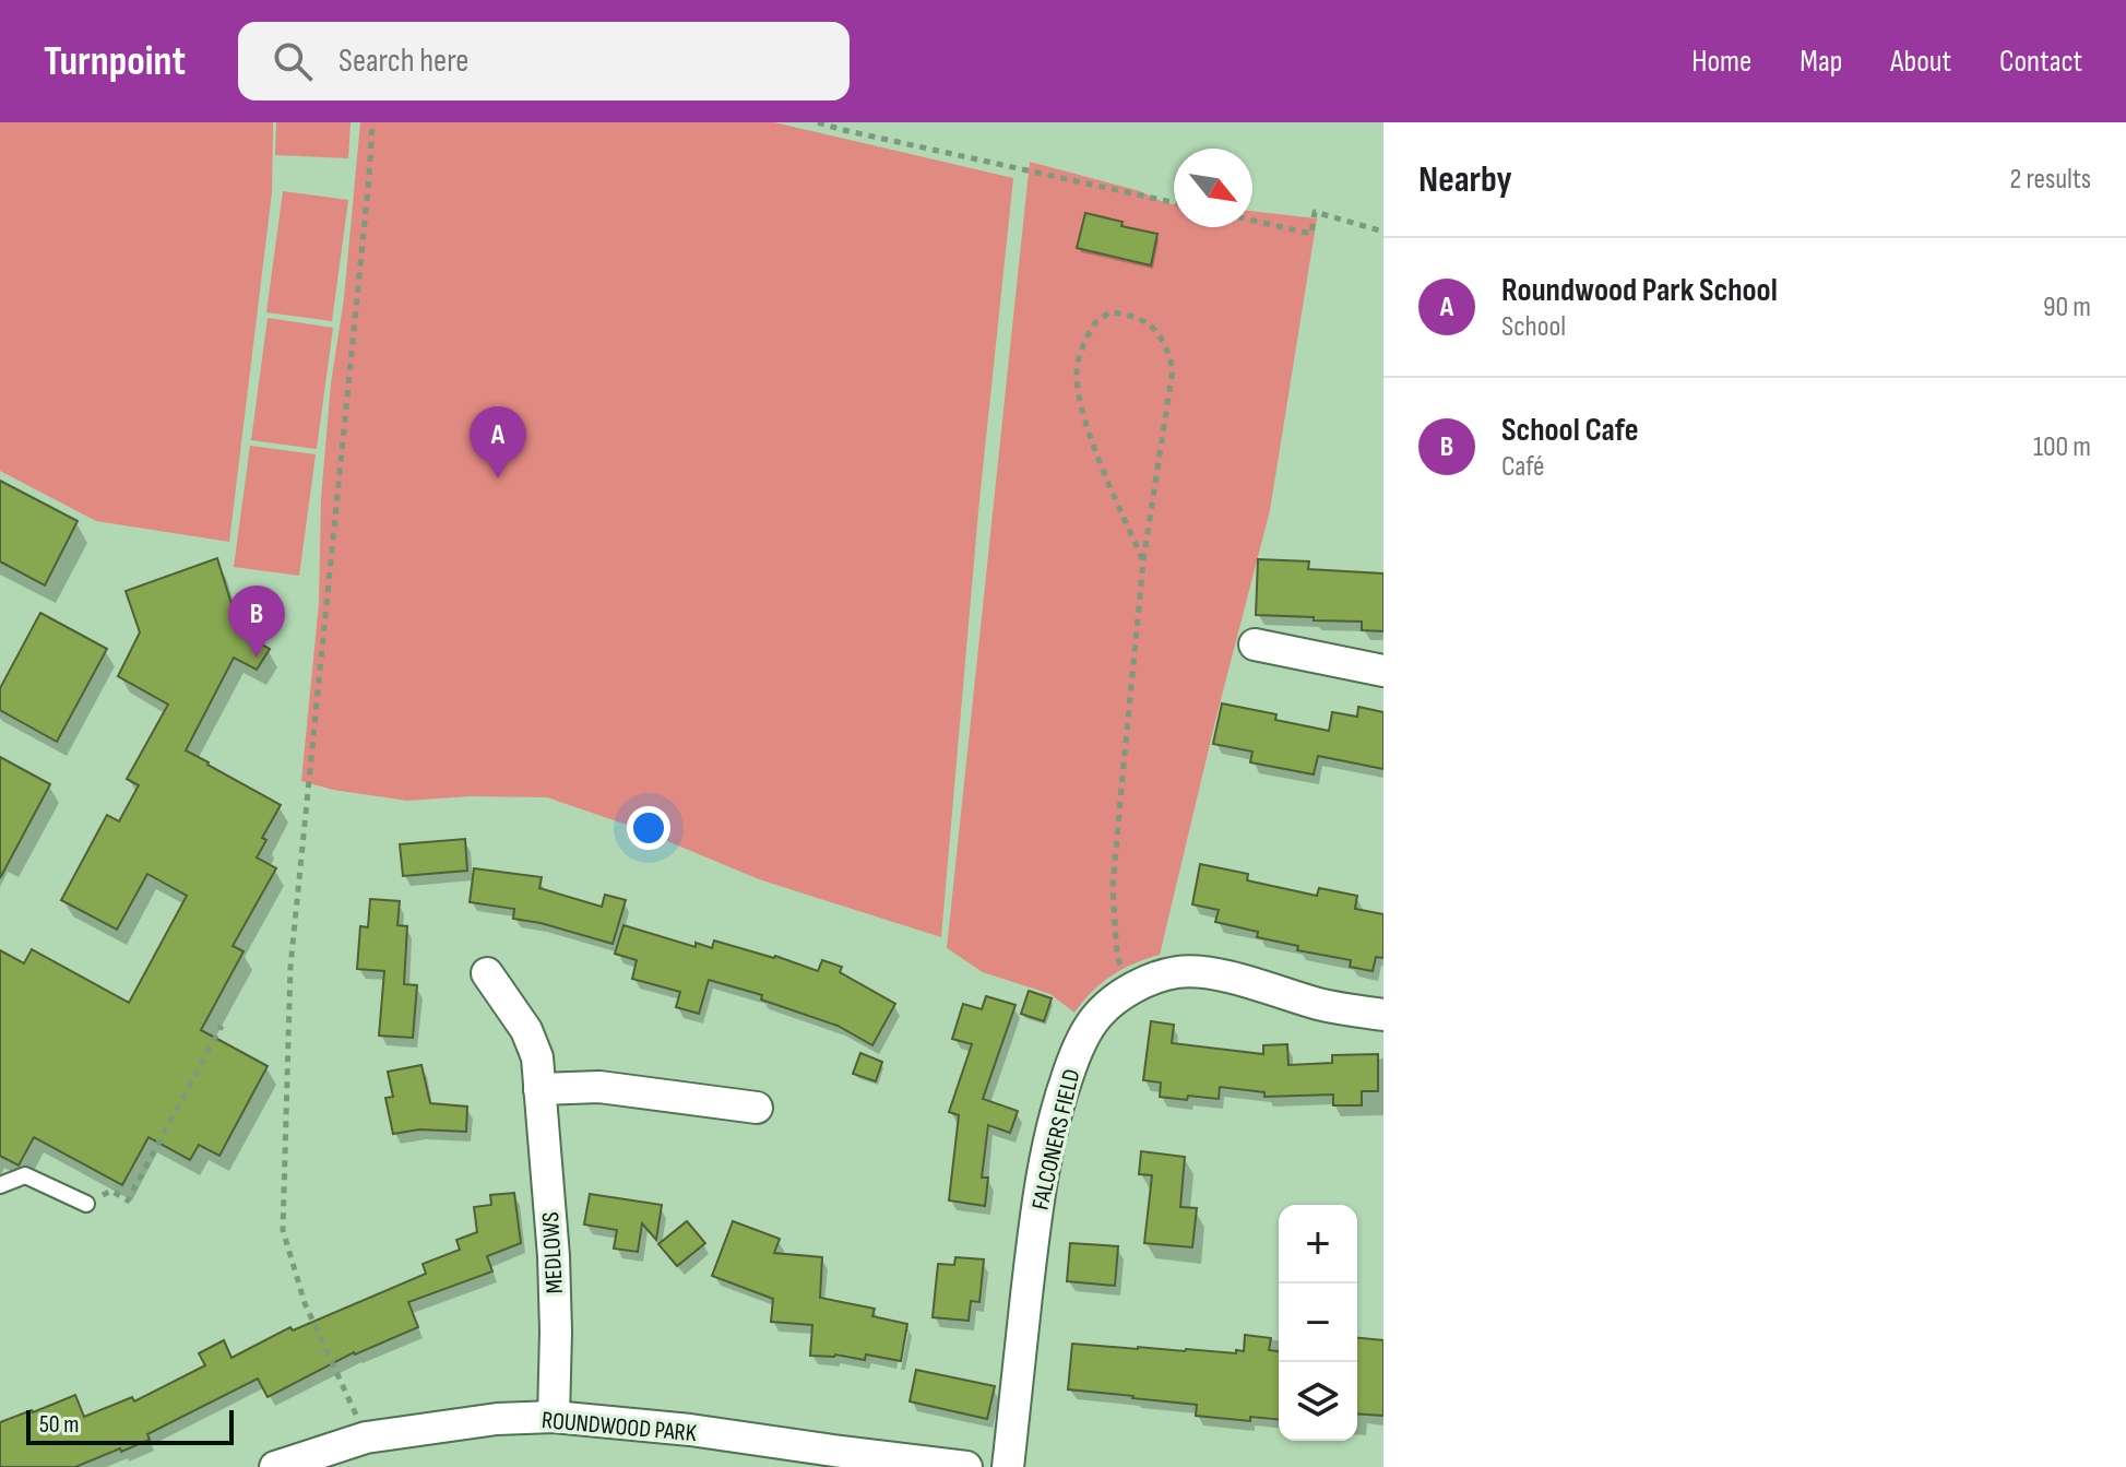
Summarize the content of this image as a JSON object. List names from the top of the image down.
{
  "streets": {
    "street": ["FALCONERS FIELD", "MEDLOWS", "ROUNDWOOD PARK"]
  },
  "crossings": [
    ["MEDLOWS", "ROUNDWOOD PARK"]
  ],
  "scale_bar": "50 m",
  "north": "bottom right",
  "page": {
    "header": "Turnpoint",
    "search": "Search here",
    "nav": [
      "Home",
      "Map",
      "About",
      "Contact"
    ],
    "heading": ["Nearby", "2 results"],
    "list": [
      {
        "mark": "A",
        "name": "Roundwood Park School",
        "note": "School",
        "value": "90 m"
      },
      {
        "mark": "B",
        "name": "School Cafe",
        "note": "Café",
        "value": "100 m"
      }
    ],
    "pins": ["A", "B"],
    "map_buttons": ["+", "−"],
    "scale": "50 m"
  }
}
